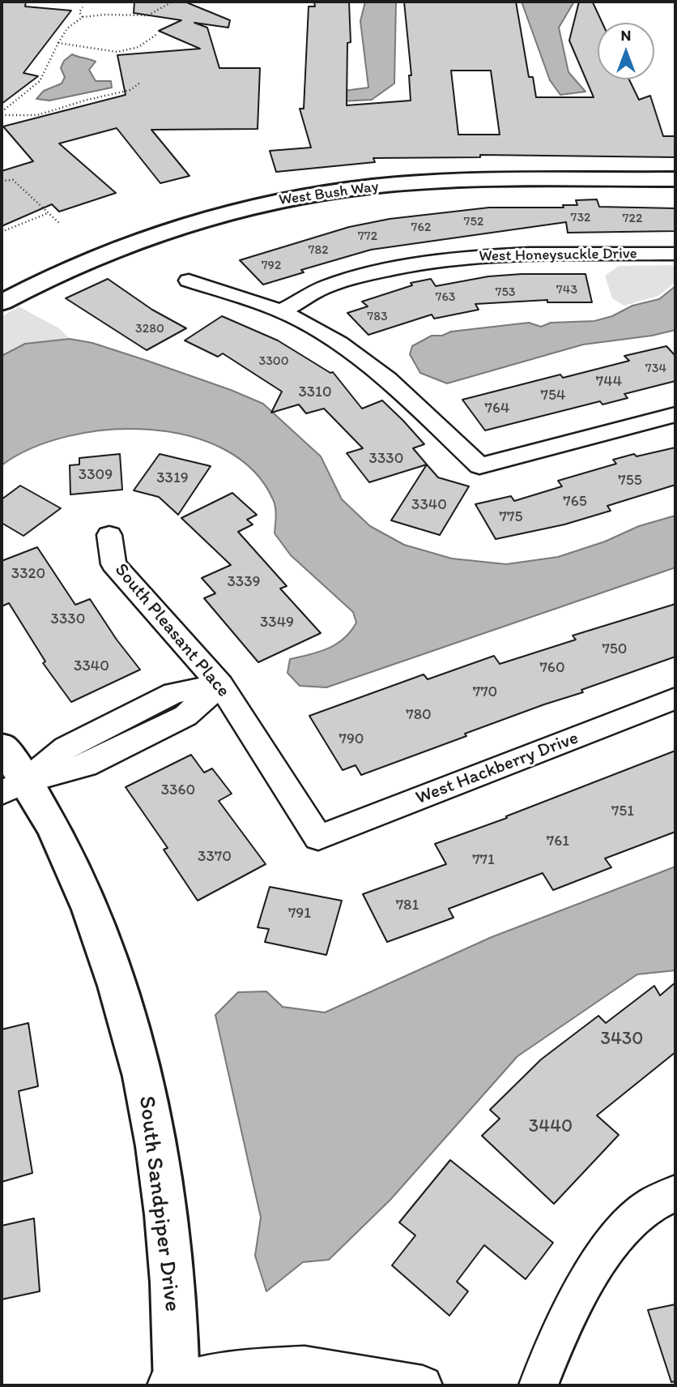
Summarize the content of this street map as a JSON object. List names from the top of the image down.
{
  "streets": {
    "street": [
      "West Bush Way",
      "West Honeysuckle Drive",
      "South Pleasant Place",
      "West Hackberry Drive",
      "South Sandpiper Drive"
    ]
  },
  "crossings": [
    ["South Pleasant Place", "West Hackberry Drive"]
  ],
  "house_numbers": [
    "732",
    "722",
    "752",
    "762",
    "772",
    "782",
    "792",
    "743",
    "753",
    "763",
    "783",
    "3280",
    "3300",
    "734",
    "744",
    "3310",
    "754",
    "764",
    "3330",
    "3309",
    "3319",
    "755",
    "765",
    "3340",
    "775",
    "3320",
    "3339",
    "3330",
    "3349",
    "750",
    "3340",
    "760",
    "770",
    "780",
    "790",
    "3360",
    "751",
    "761",
    "3370",
    "771",
    "781",
    "791",
    "3430",
    "3440"
  ],
  "north": "top"
}
